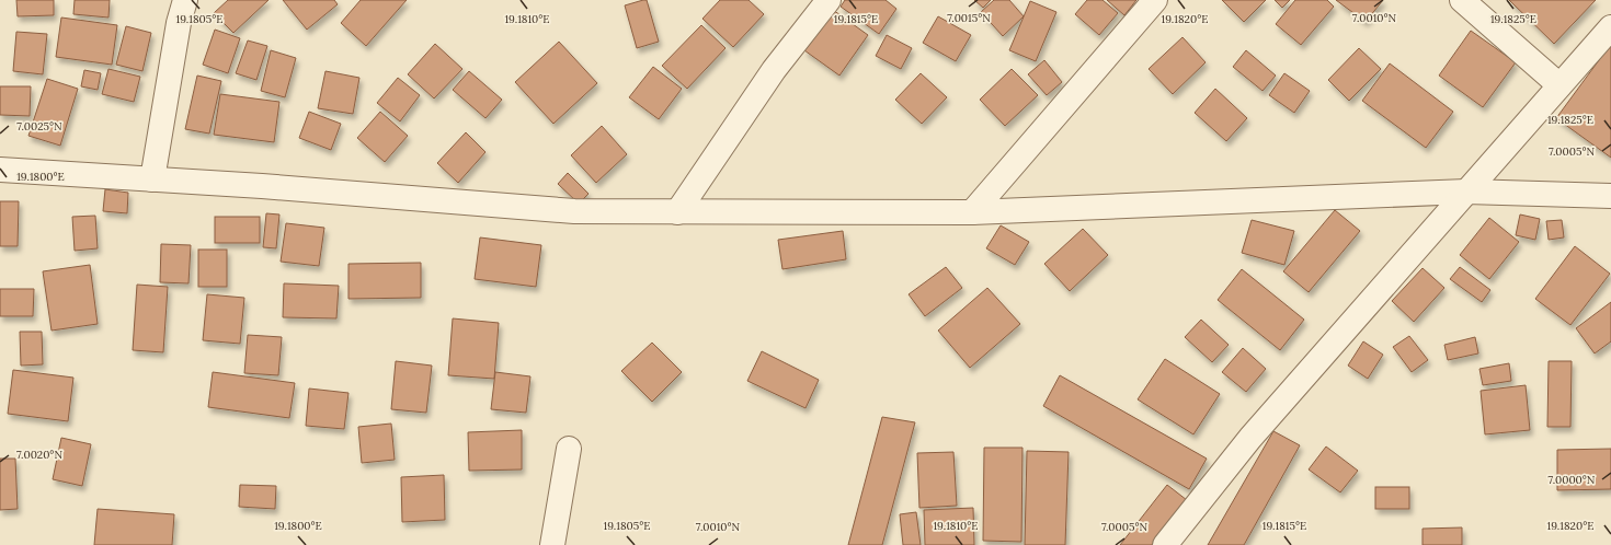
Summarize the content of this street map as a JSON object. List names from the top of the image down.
{
  "coordinates": [
    "7.0015°N",
    "7.0010°N",
    "19.1825°E",
    "19.1820°E",
    "19.1805°E",
    "19.1810°E",
    "19.1815°E",
    "7.0025°N",
    "7.0005°N",
    "19.1800°E",
    "7.0020°N",
    "7.0000°N"
  ]
}
